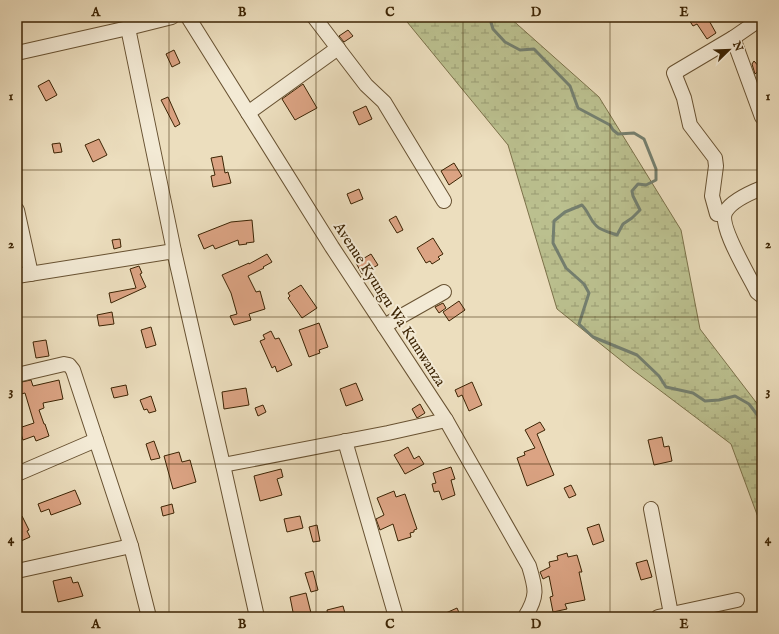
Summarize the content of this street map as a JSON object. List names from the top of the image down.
{
  "streets": {
    "street": ["Avenue Kyungu Wa Kumwanza"]
  },
  "north": "top right",
  "grid": {
    "columns": [
      "A",
      "B",
      "C",
      "D",
      "E"
    ],
    "rows": [
      "1",
      "2",
      "3",
      "4"
    ]
  }
}
